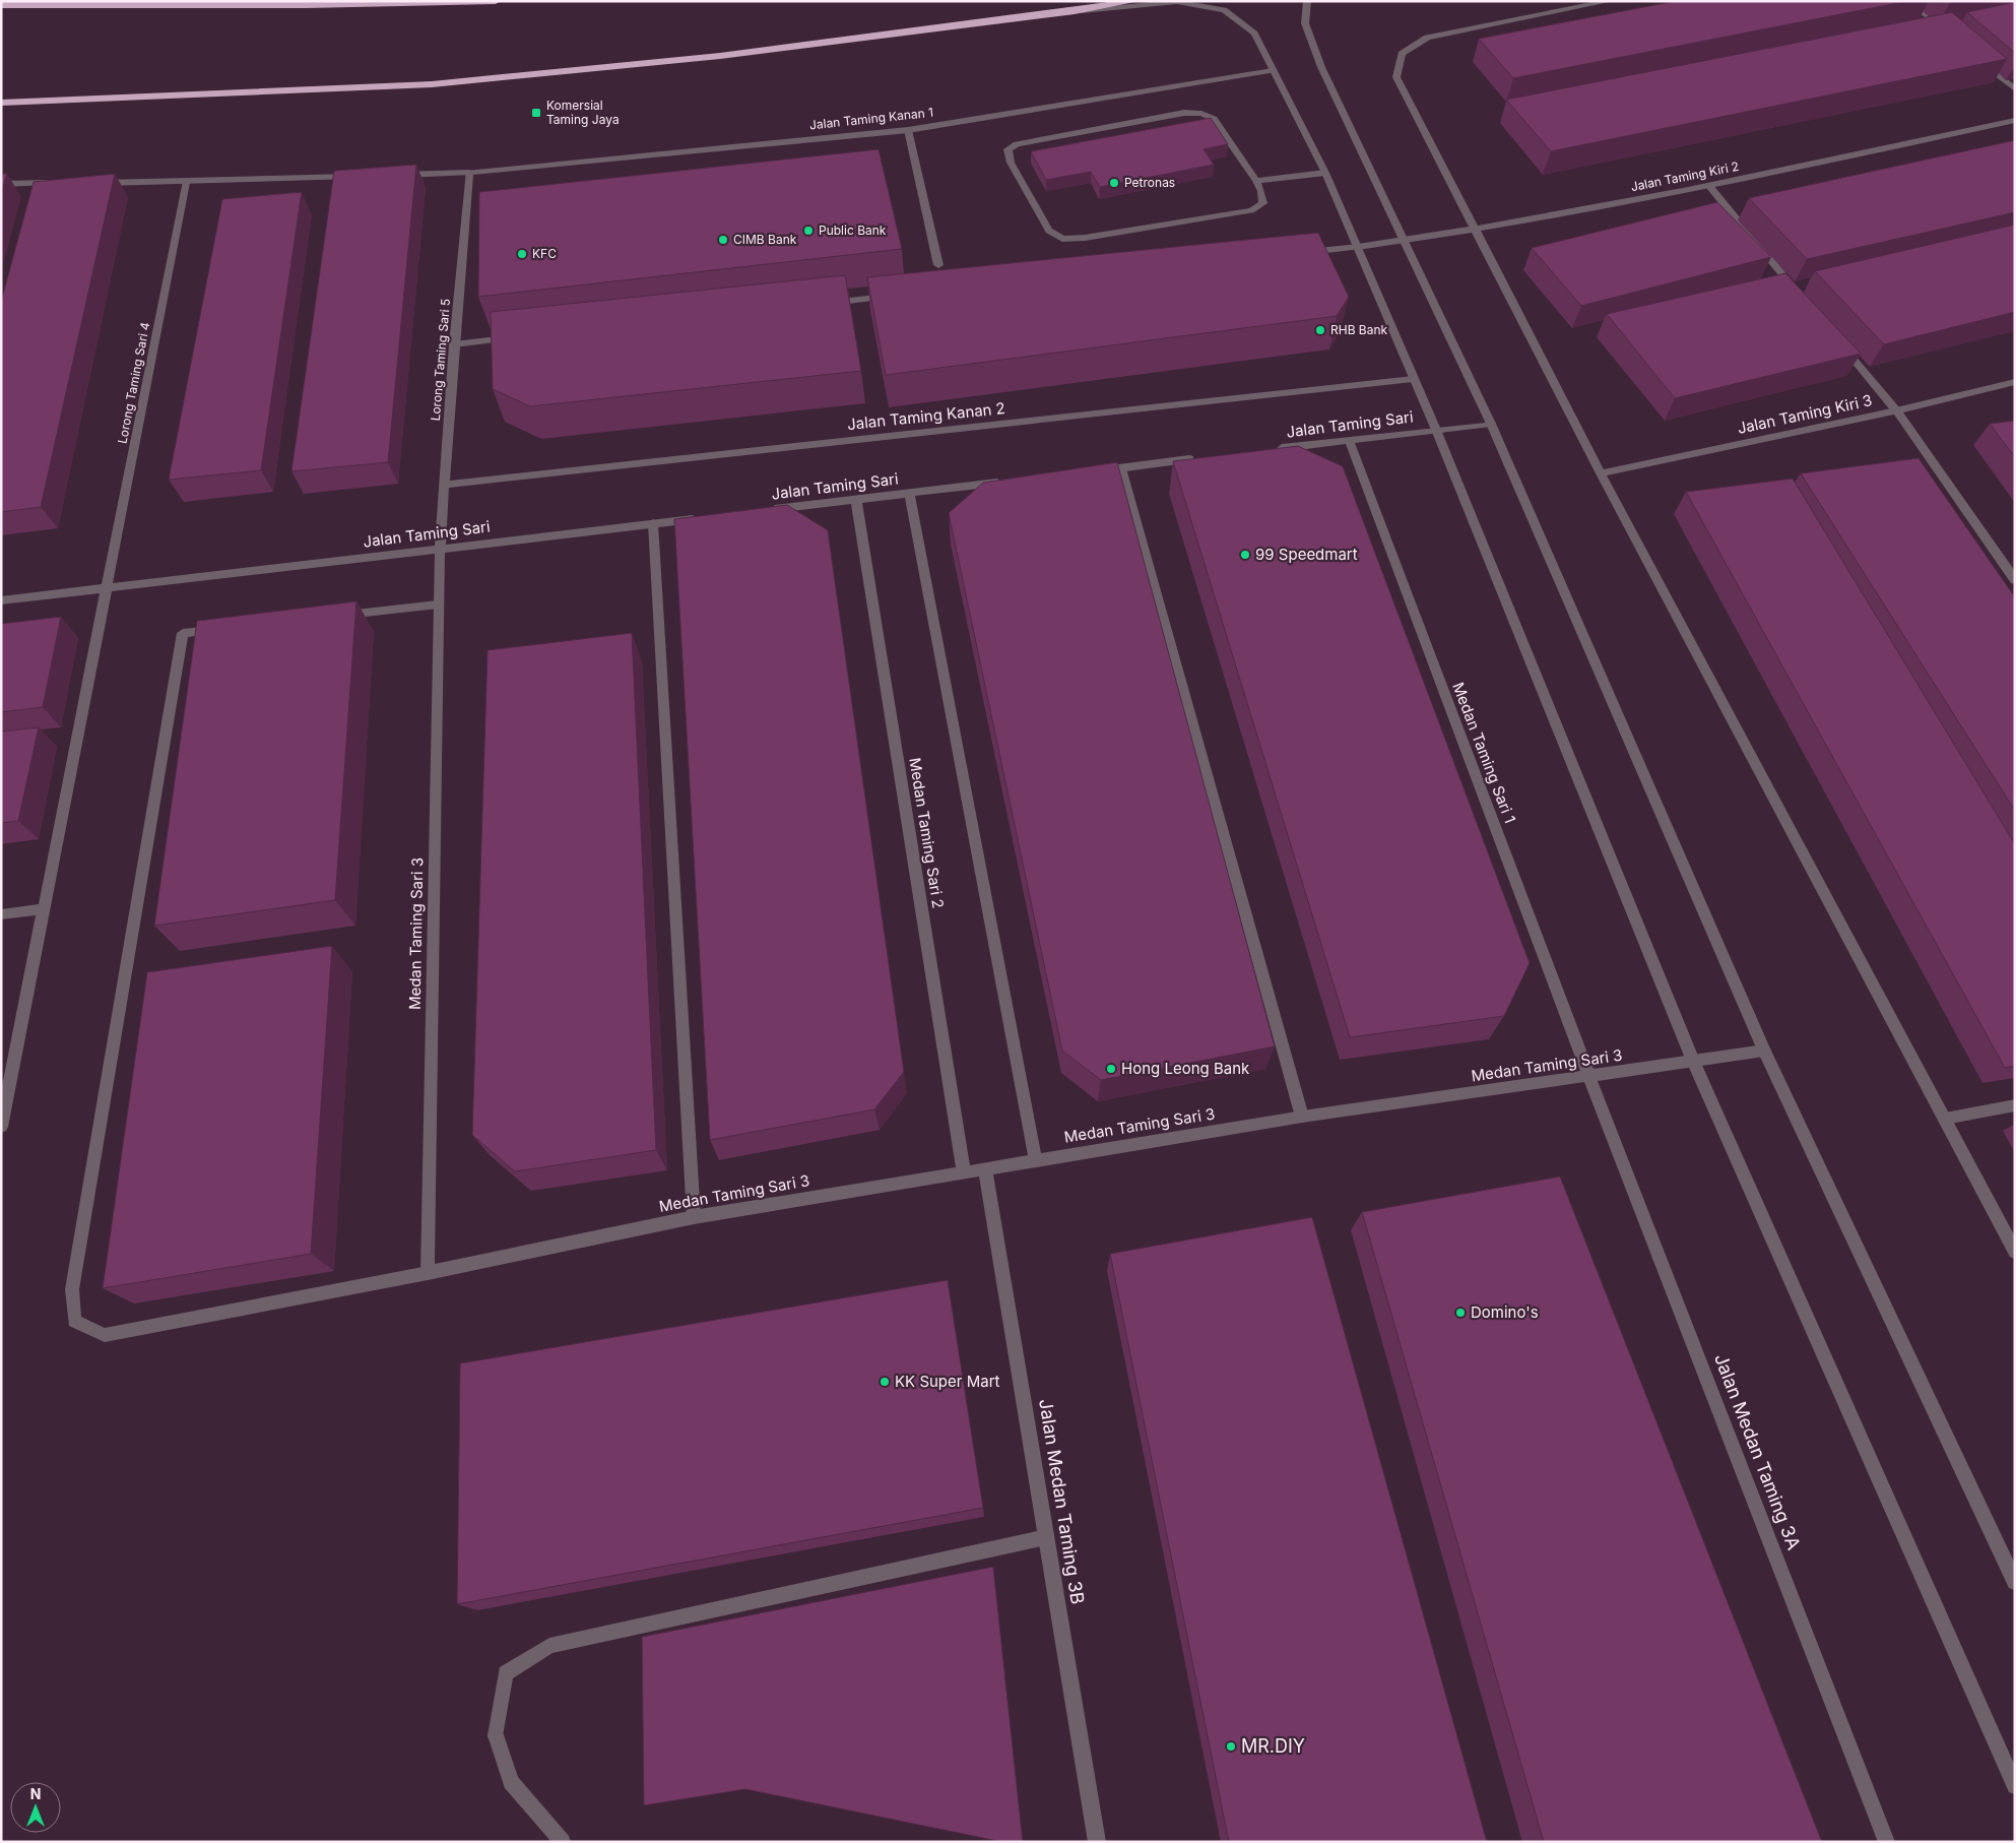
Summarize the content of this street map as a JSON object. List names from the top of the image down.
{
  "streets": {
    "street": [
      "Jalan Taming Kanan 1",
      "Jalan Taming Kiri 2",
      "Lorong Taming Sari 5",
      "Lorong Taming Sari 4",
      "Jalan Taming Kiri 3",
      "Jalan Taming Kanan 2",
      "Jalan Taming Sari",
      "Medan Taming Sari 1",
      "Medan Taming Sari 2",
      "Medan Taming Sari 3",
      "Jalan Medan Taming 3A",
      "Jalan Medan Taming 3B"
    ]
  },
  "crossings": [
    ["Jalan Taming Kanan 1", "Lorong Taming Sari 5"],
    ["Lorong Taming Sari 5", "Jalan Taming Kanan 2"],
    ["Lorong Taming Sari 5", "Jalan Taming Sari"],
    ["Lorong Taming Sari 5", "Medan Taming Sari 3"],
    ["Lorong Taming Sari 4", "Jalan Taming Sari"],
    ["Jalan Taming Sari", "Medan Taming Sari 1"],
    ["Jalan Taming Sari", "Medan Taming Sari 2"],
    ["Jalan Taming Sari", "Medan Taming Sari 3"],
    ["Medan Taming Sari 1", "Medan Taming Sari 3"],
    ["Medan Taming Sari 1", "Jalan Medan Taming 3A"],
    ["Medan Taming Sari 2", "Medan Taming Sari 3"],
    ["Medan Taming Sari 3", "Jalan Medan Taming 3A"],
    ["Medan Taming Sari 3", "Jalan Medan Taming 3B"]
  ],
  "places": {
    "transit": ["Komersial Taming Jaya"],
    "other": [
      "Petronas",
      "Public Bank",
      "CIMB Bank",
      "KFC",
      "RHB Bank",
      "99 Speedmart",
      "Hong Leong Bank",
      "Domino's",
      "KK Super Mart",
      "MR.DIY"
    ]
  },
  "north": "top"
}
